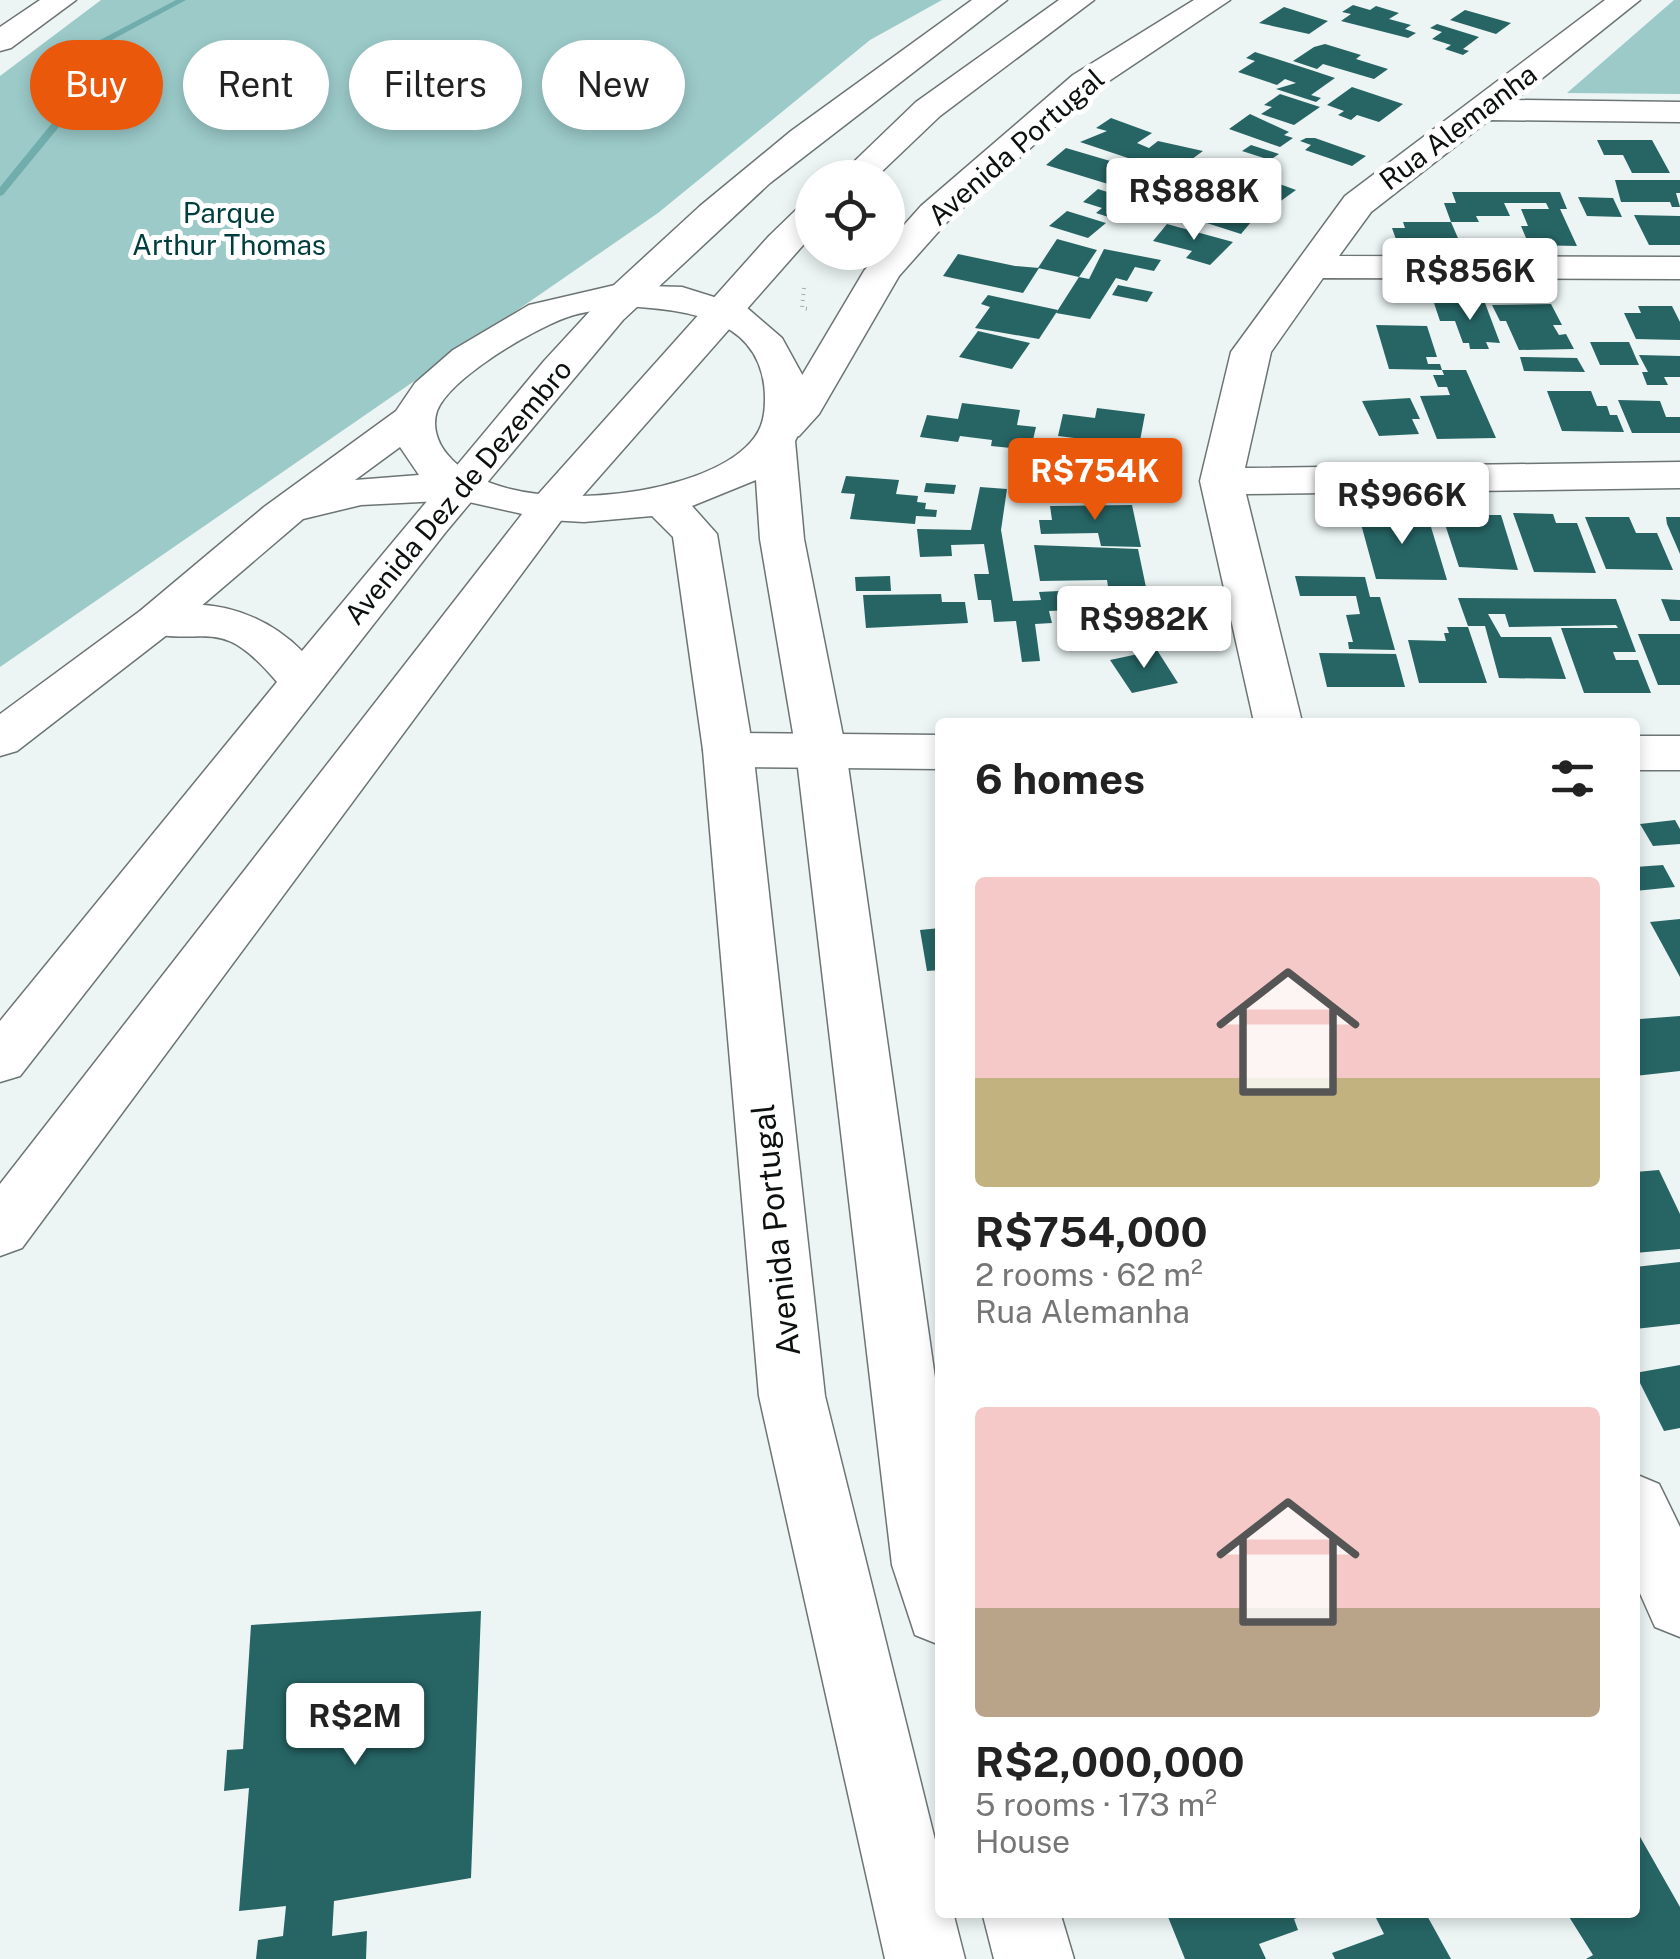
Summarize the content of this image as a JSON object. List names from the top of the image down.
{
  "streets": {
    "main road": ["Rua Alemanha", "Avenida Portugal", "Avenida Dez de Dezembro"]
  },
  "crossings": [
    ["Avenida Portugal", "Avenida Dez de Dezembro"]
  ],
  "parks": ["Parque Arthur Thomas"],
  "page": {
    "chip": [
      "Buy",
      "Rent",
      "Filters",
      "New"
    ],
    "price": [
      "R$888K",
      "R$856K",
      "R$754K",
      "R$966K",
      "R$982K",
      "R$2M"
    ],
    "heading": "6 homes",
    "list": [
      {
        "name": "R$754,000",
        "note": "2 rooms · 62 m² · Rua Alemanha"
      },
      {
        "name": "R$2,000,000",
        "note": "5 rooms · 173 m² · House"
      }
    ]
  }
}
